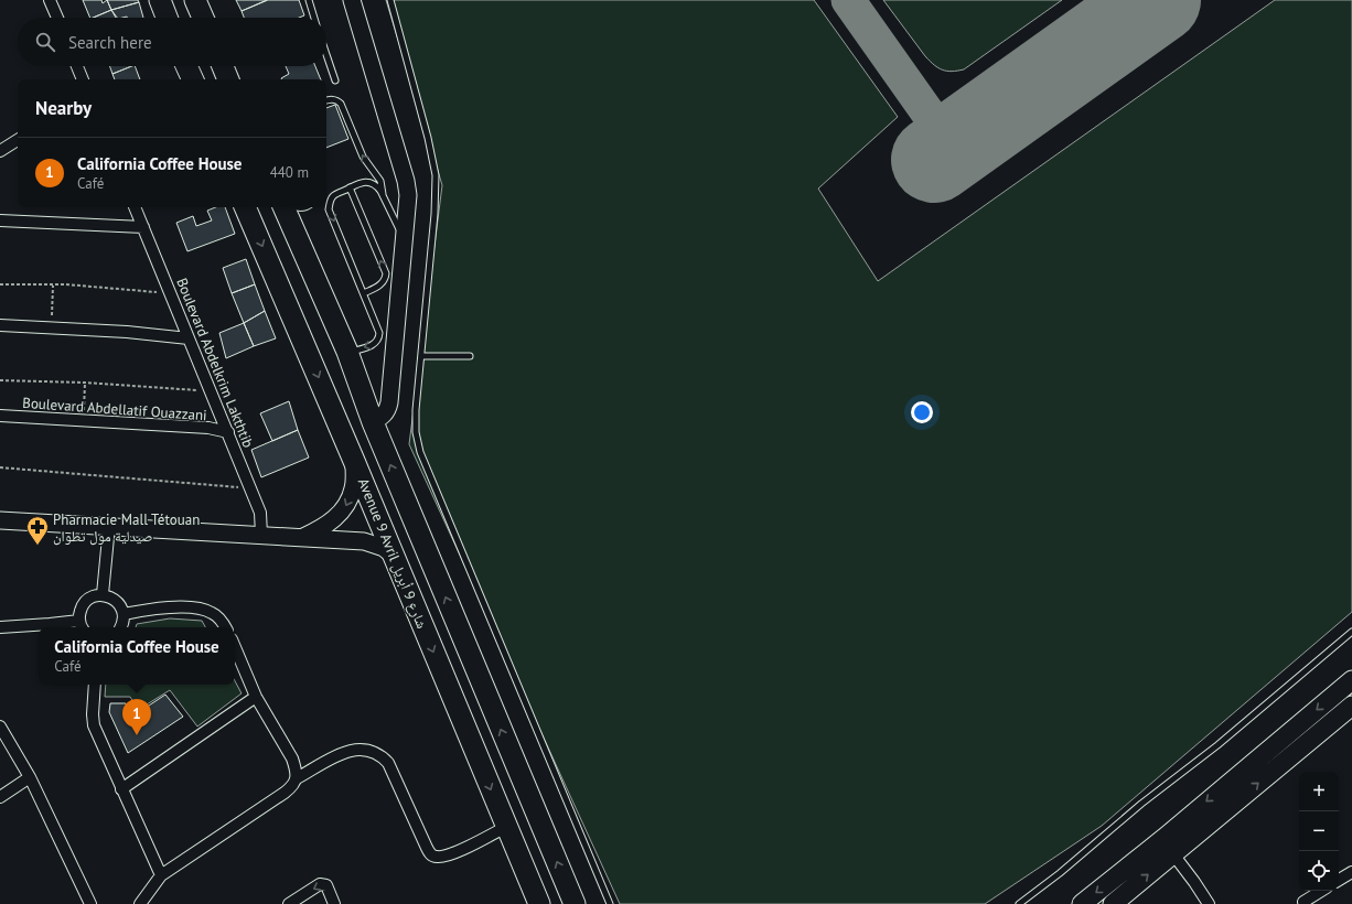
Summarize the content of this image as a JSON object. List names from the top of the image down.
{
  "streets": {
    "highway": ["Avenue 9 Avril شارع 9 أبريل"],
    "street": ["Boulevard Abdelkrim Lakthtib", "Boulevard Abdellatif Ouazzani"]
  },
  "crossings": [
    ["Boulevard Abdelkrim Lakthtib", "Boulevard Abdellatif Ouazzani"]
  ],
  "places": {
    "pharmacy": ["Pharmacie Mall Tétouan صيدلية مول تطوان"]
  },
  "page": {
    "search": "Search here",
    "heading": "Nearby",
    "list": [
      {
        "mark": "1",
        "name": "California Coffee House",
        "note": "Café",
        "value": "440 m"
      }
    ],
    "popup": ["California Coffee House", "Café"],
    "pins": "1",
    "map_buttons": ["+", "−"]
  }
}
